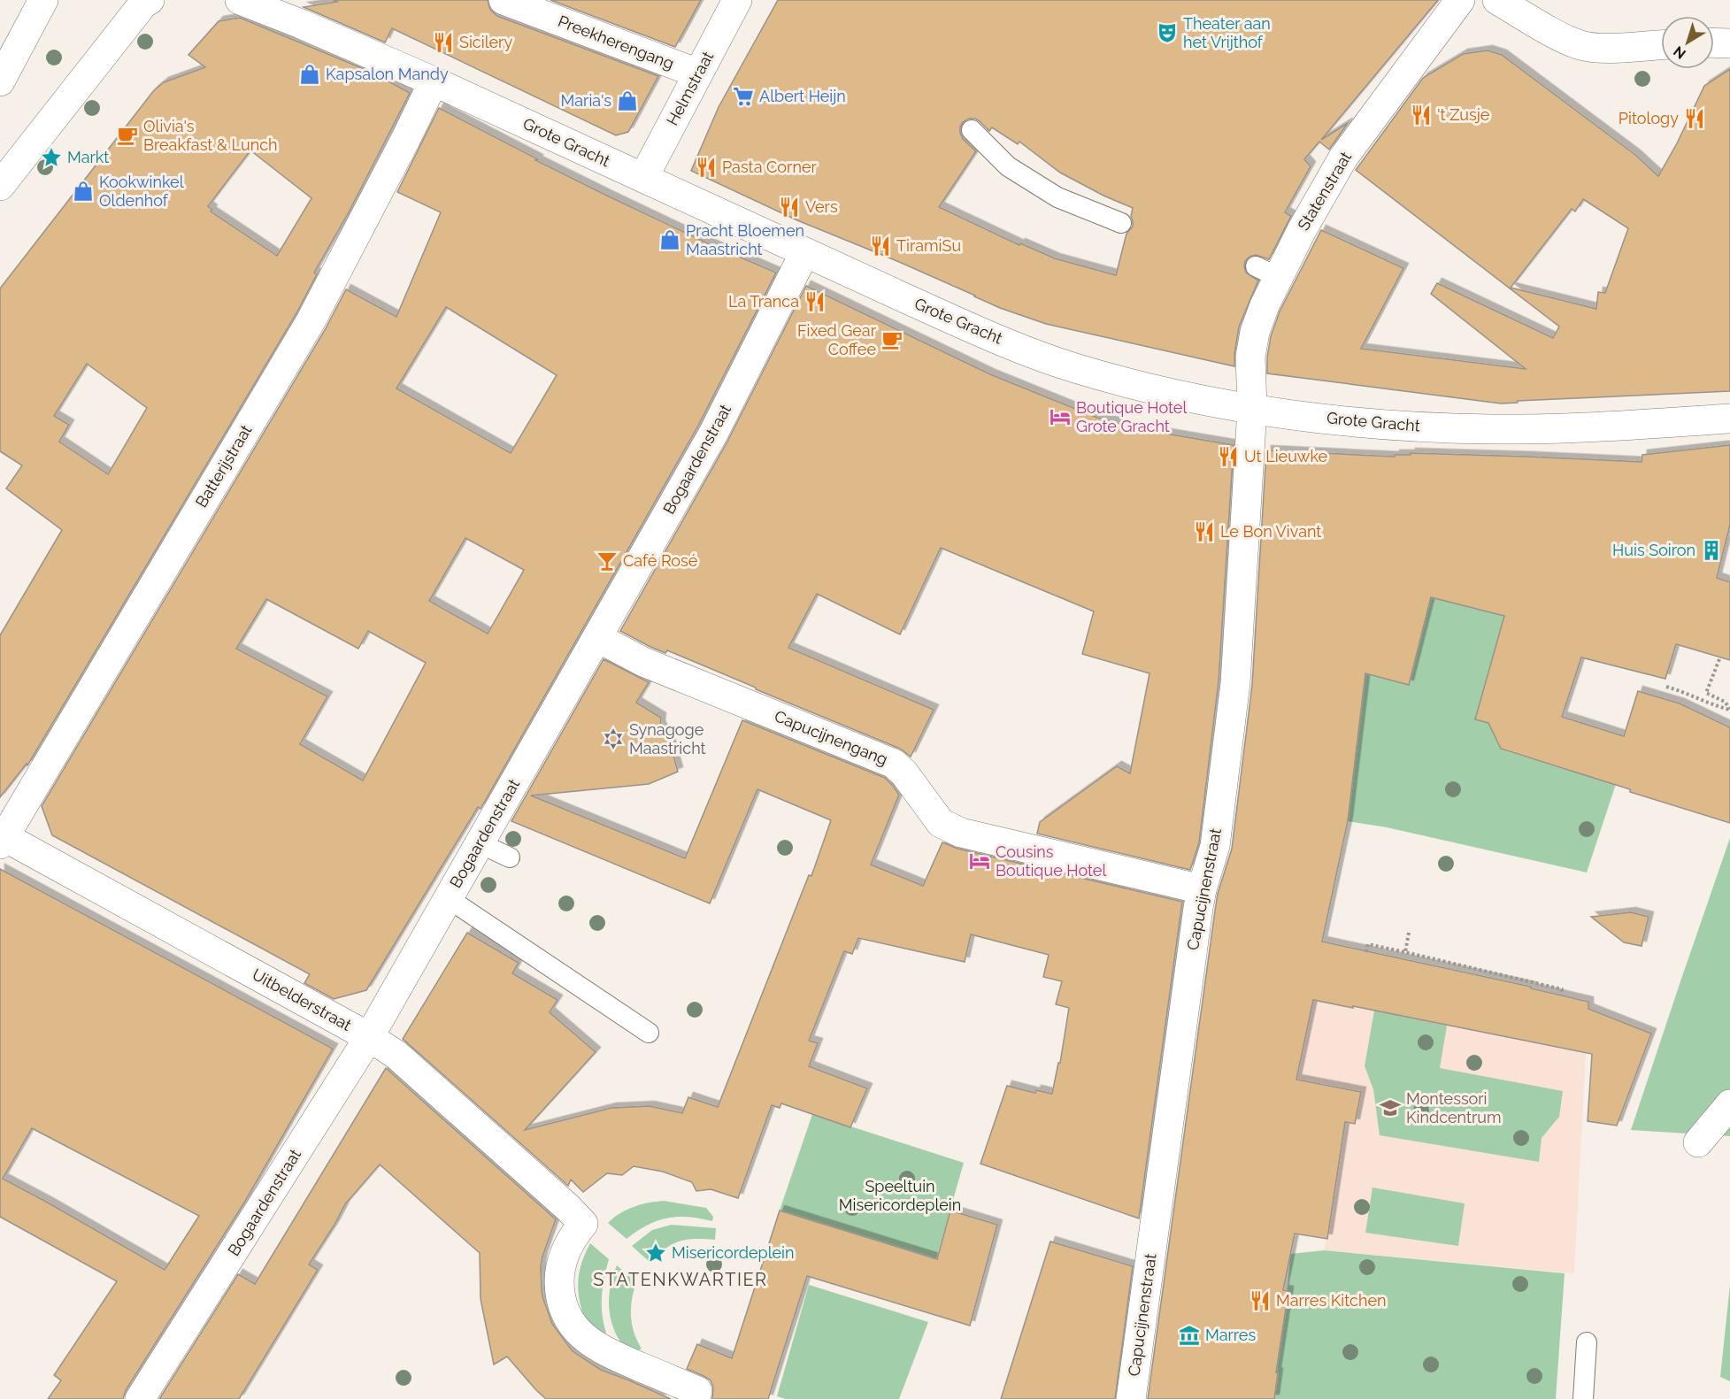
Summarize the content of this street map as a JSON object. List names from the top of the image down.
{
  "streets": {
    "street": [
      "Preekherengang",
      "Helmstraat",
      "Grote Gracht",
      "Statenstraat",
      "Bogaardenstraat",
      "Batterijstraat",
      "Capucijnengang",
      "Capucijnenstraat",
      "Uitbelderstraat"
    ]
  },
  "crossings": [
    ["Preekherengang", "Helmstraat"],
    ["Helmstraat", "Grote Gracht"],
    ["Grote Gracht", "Statenstraat"],
    ["Grote Gracht", "Bogaardenstraat"],
    ["Grote Gracht", "Batterijstraat"],
    ["Grote Gracht", "Capucijnenstraat"],
    ["Statenstraat", "Capucijnenstraat"],
    ["Bogaardenstraat", "Capucijnengang"],
    ["Bogaardenstraat", "Uitbelderstraat"],
    ["Batterijstraat", "Uitbelderstraat"],
    ["Capucijnengang", "Capucijnenstraat"]
  ],
  "districts": ["STATENKWARTIER"],
  "parks": ["Speeltuin Misericordeplein"],
  "places": {
    "theatre": ["Theater aan het Vrijthof"],
    "restaurant": [
      "Sicilery",
      "'t Zusje",
      "Pitology",
      "Pasta Corner",
      "Vers",
      "TiramiSu",
      "La Tranca",
      "Ut Lieuwke",
      "Le Bon Vivant",
      "Marres Kitchen"
    ],
    "shop": [
      "Kapsalon Mandy",
      "Maria's",
      "Kookwinkel Oldenhof",
      "Pracht Bloemen Maastricht"
    ],
    "supermarket": ["Albert Heijn"],
    "cafe": ["Olivia's Breakfast & Lunch", "Fixed Gear Coffee"],
    "place": ["Markt", "Misericordeplein"],
    "hotel": ["Boutique Hotel Grote Gracht", "Cousins Boutique Hotel"],
    "building": ["Huis Soiron"],
    "bar": ["Café Rosé"],
    "synagogue": ["Synagoge Maastricht"],
    "school or university": ["Montessori Kindcentrum"],
    "museum": ["Marres"]
  },
  "north": "bottom left"
}
